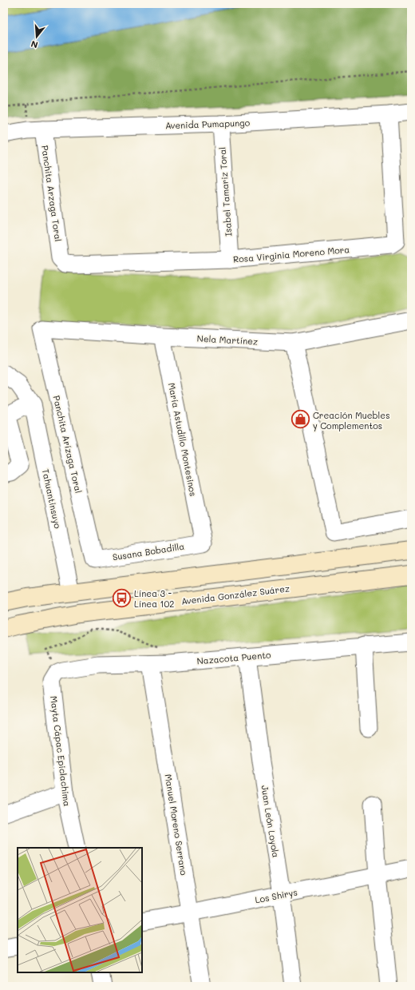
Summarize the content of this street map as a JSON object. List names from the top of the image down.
{
  "streets": {
    "main road": ["Avenida González Suárez"],
    "street": [
      "Avenida Pumapungo",
      "Isabel Tamariz Toral",
      "Panchita Arzaga Toral",
      "Rosa Virginia Moreno Mora",
      "Nela Martínez",
      "María Astudillo Montesinos",
      "Panchita Arízaga Toral",
      "Tahuantinsuyo",
      "Susana Bobadilla",
      "Nazacota Puento",
      "Mayta Cápac Epiclachima",
      "Juan León Loyola",
      "Manuel Moreno Serrano",
      "Los Shirys"
    ]
  },
  "crossings": [
    ["Avenida Pumapungo", "Isabel Tamariz Toral"],
    ["Avenida Pumapungo", "Panchita Arzaga Toral"],
    ["Avenida Pumapungo", "Rosa Virginia Moreno Mora"],
    ["Isabel Tamariz Toral", "Rosa Virginia Moreno Mora"],
    ["Panchita Arzaga Toral", "Rosa Virginia Moreno Mora"],
    ["Nela Martínez", "María Astudillo Montesinos"],
    ["Nela Martínez", "Panchita Arízaga Toral"],
    ["María Astudillo Montesinos", "Susana Bobadilla"],
    ["Panchita Arízaga Toral", "Susana Bobadilla"],
    ["Nazacota Puento", "Mayta Cápac Epiclachima"],
    ["Nazacota Puento", "Juan León Loyola"],
    ["Nazacota Puento", "Manuel Moreno Serrano"],
    ["Juan León Loyola", "Los Shirys"],
    ["Manuel Moreno Serrano", "Los Shirys"]
  ],
  "places": {
    "shop": ["Creación Muebles y Complementos"],
    "bus stop": ["Línea 3 - Línea 102"]
  },
  "north": "bottom"
}
